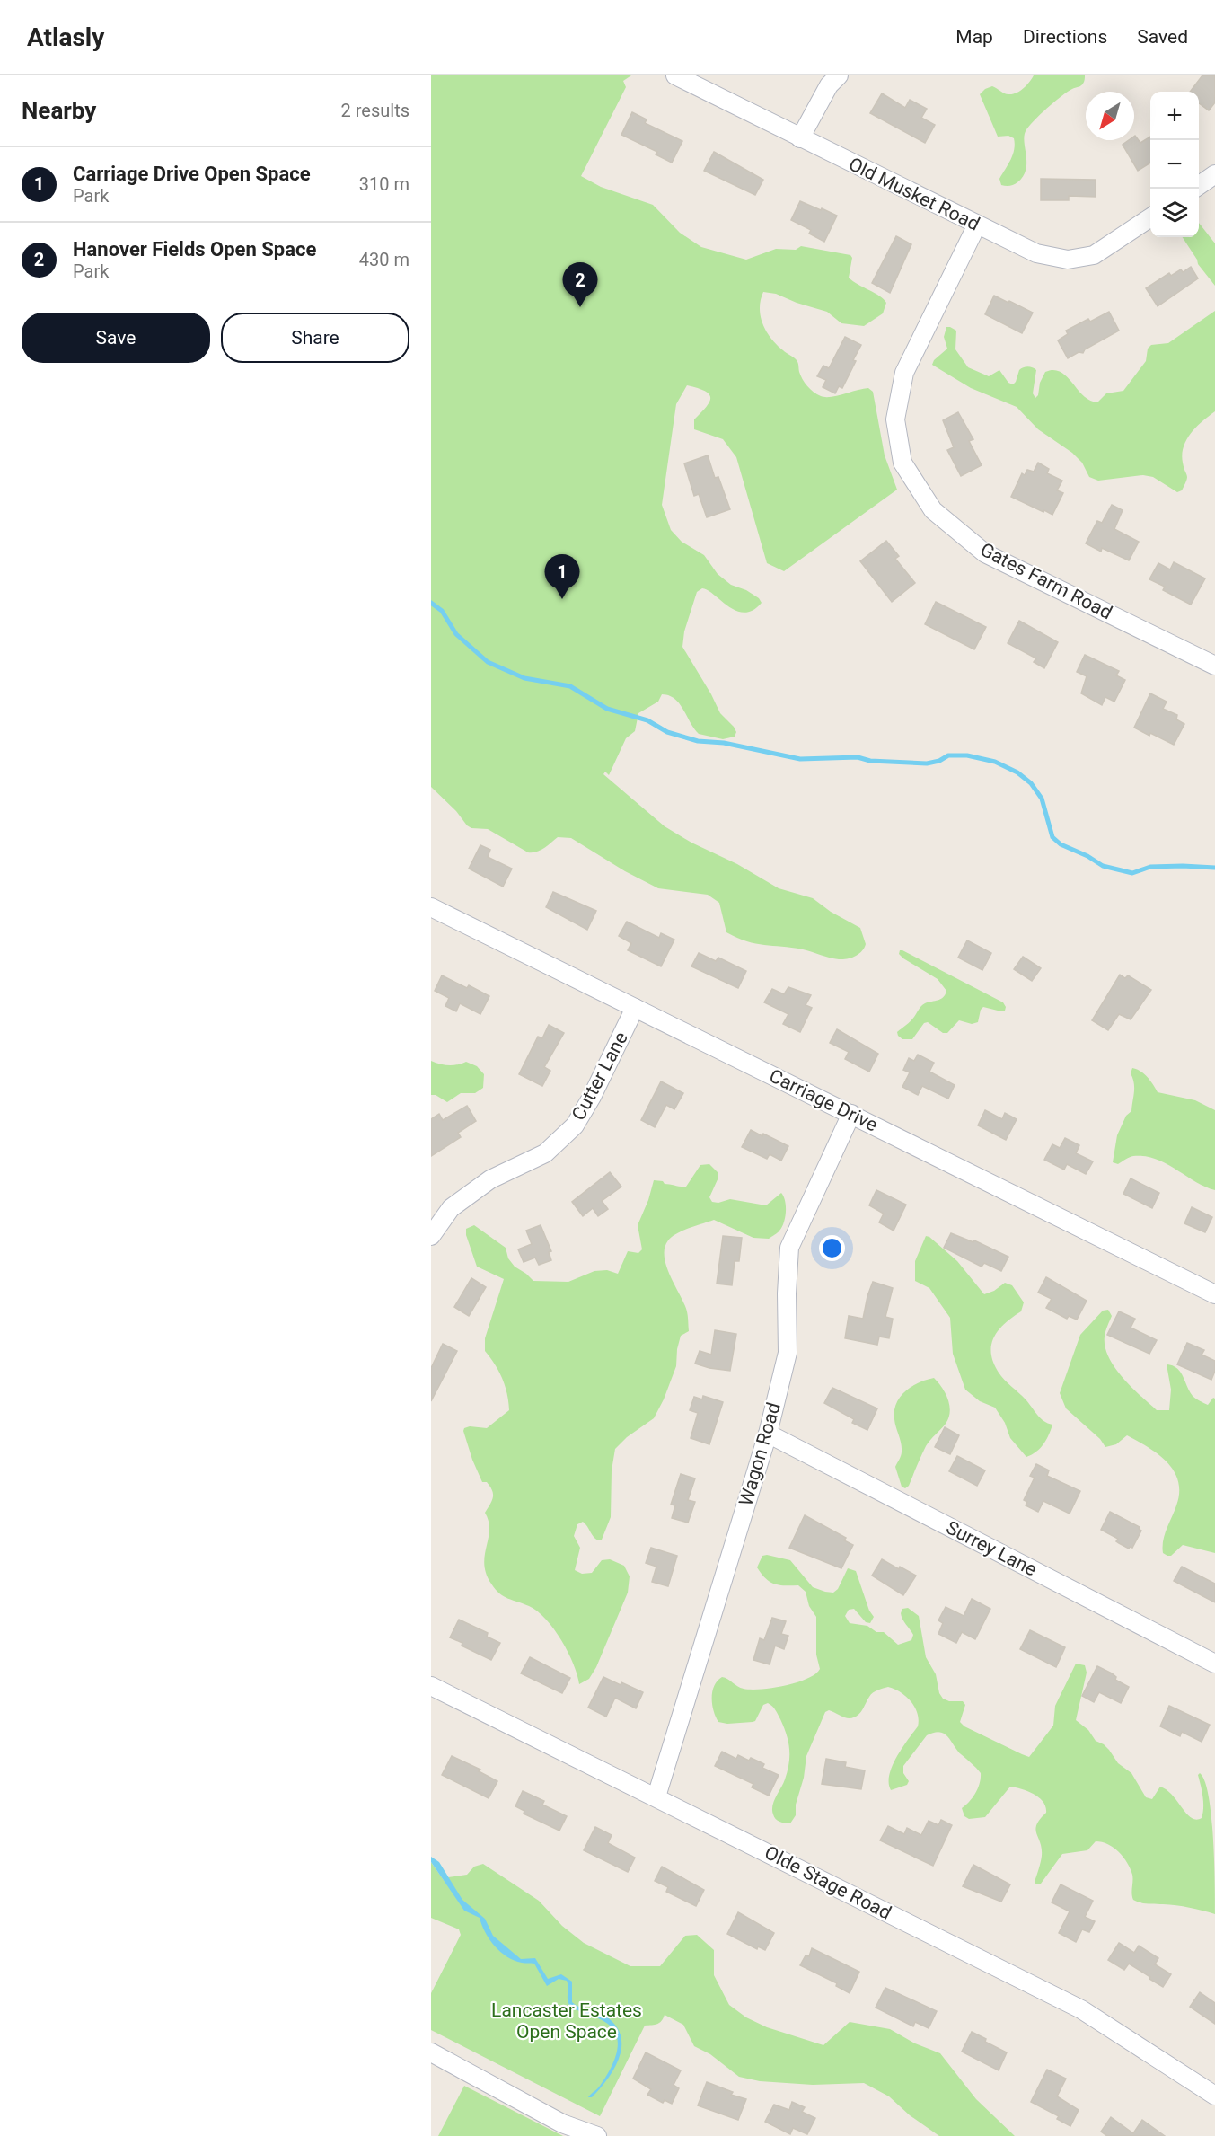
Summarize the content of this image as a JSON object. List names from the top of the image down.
{
  "streets": {
    "street": [
      "Old Musket Road",
      "Gates Farm Road",
      "Cutter Lane",
      "Carriage Drive",
      "Wagon Road",
      "Surrey Lane",
      "Olde Stage Road"
    ]
  },
  "crossings": [
    ["Old Musket Road", "Gates Farm Road"],
    ["Cutter Lane", "Carriage Drive"],
    ["Carriage Drive", "Wagon Road"],
    ["Wagon Road", "Surrey Lane"],
    ["Wagon Road", "Olde Stage Road"]
  ],
  "parks": ["Lancaster Estates Open Space"],
  "north": "bottom left",
  "page": {
    "header": "Atlasly",
    "nav": ["Map", "Directions", "Saved"],
    "heading": ["Nearby", "2 results"],
    "map_buttons": ["+", "−"],
    "list": [
      {
        "mark": "1",
        "name": "Carriage Drive Open Space",
        "note": "Park",
        "value": "310 m"
      },
      {
        "mark": "2",
        "name": "Hanover Fields Open Space",
        "note": "Park",
        "value": "430 m"
      }
    ],
    "pins": ["2", "1"],
    "buttons": ["Save", "Share"]
  }
}
